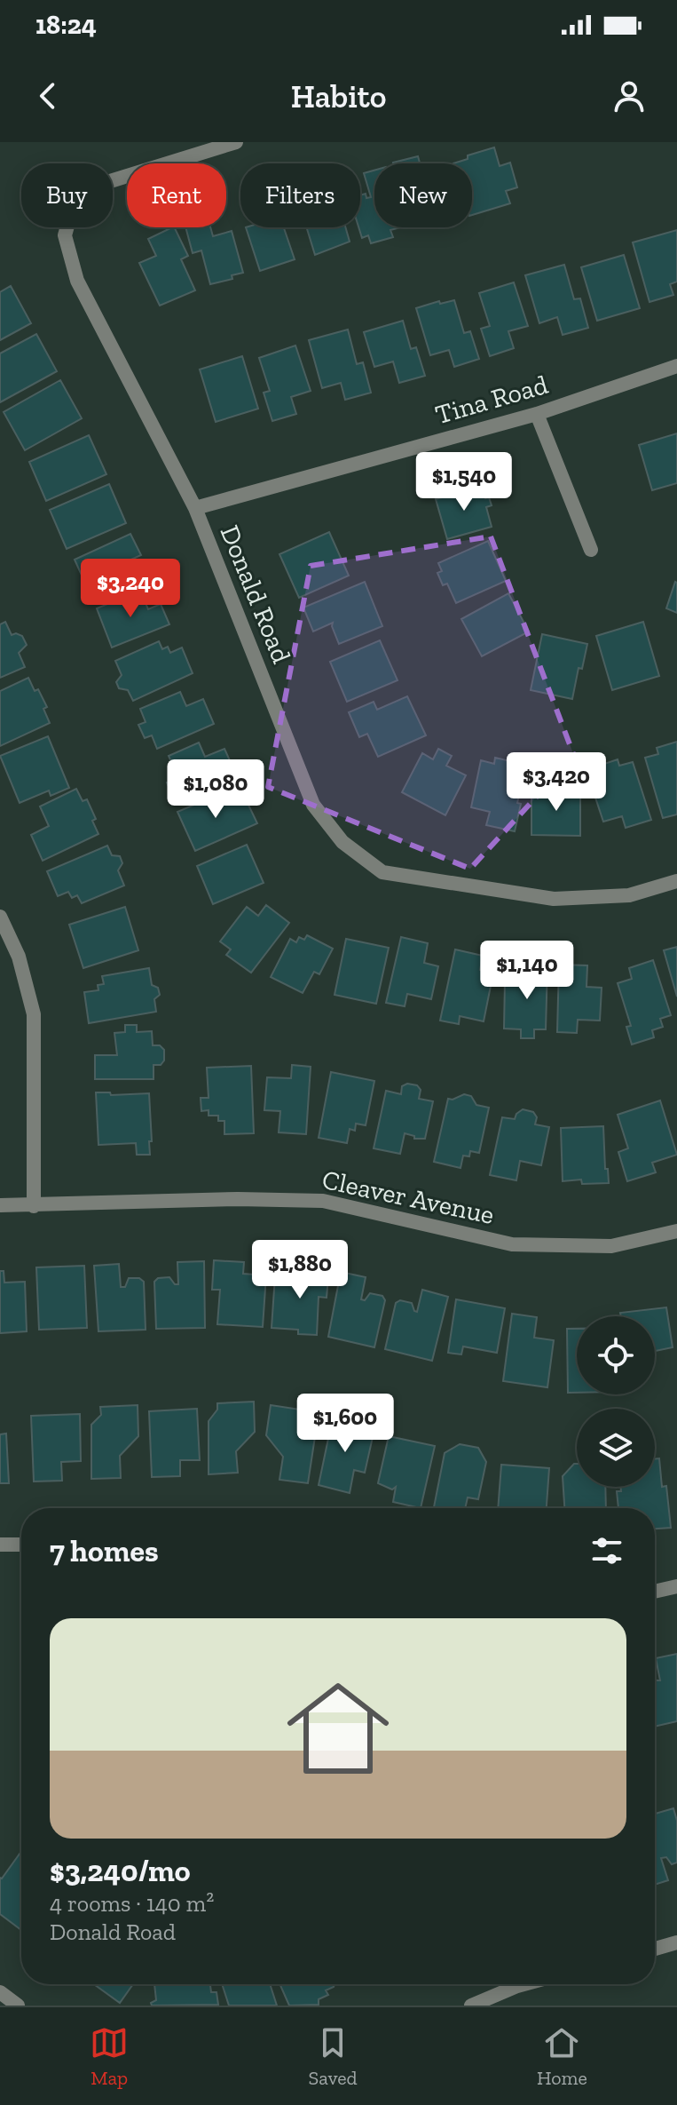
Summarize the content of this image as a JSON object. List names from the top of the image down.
{
  "streets": {
    "street": ["Tina Road", "Donald Road", "Cleaver Avenue"]
  },
  "crossings": [
    ["Tina Road", "Donald Road"]
  ],
  "page": {
    "status": "18:24",
    "header": "Habito",
    "chip": [
      "Buy",
      "Rent",
      "Filters",
      "New"
    ],
    "price": [
      "$1,540",
      "$3,240",
      "$3,420",
      "$1,080",
      "$1,140",
      "$1,880",
      "$1,600"
    ],
    "heading": "7 homes",
    "list": [
      {
        "name": "$3,240/mo",
        "note": "4 rooms · 140 m² · Donald Road"
      }
    ],
    "tabs": ["Map", "Saved", "Home"]
  }
}
